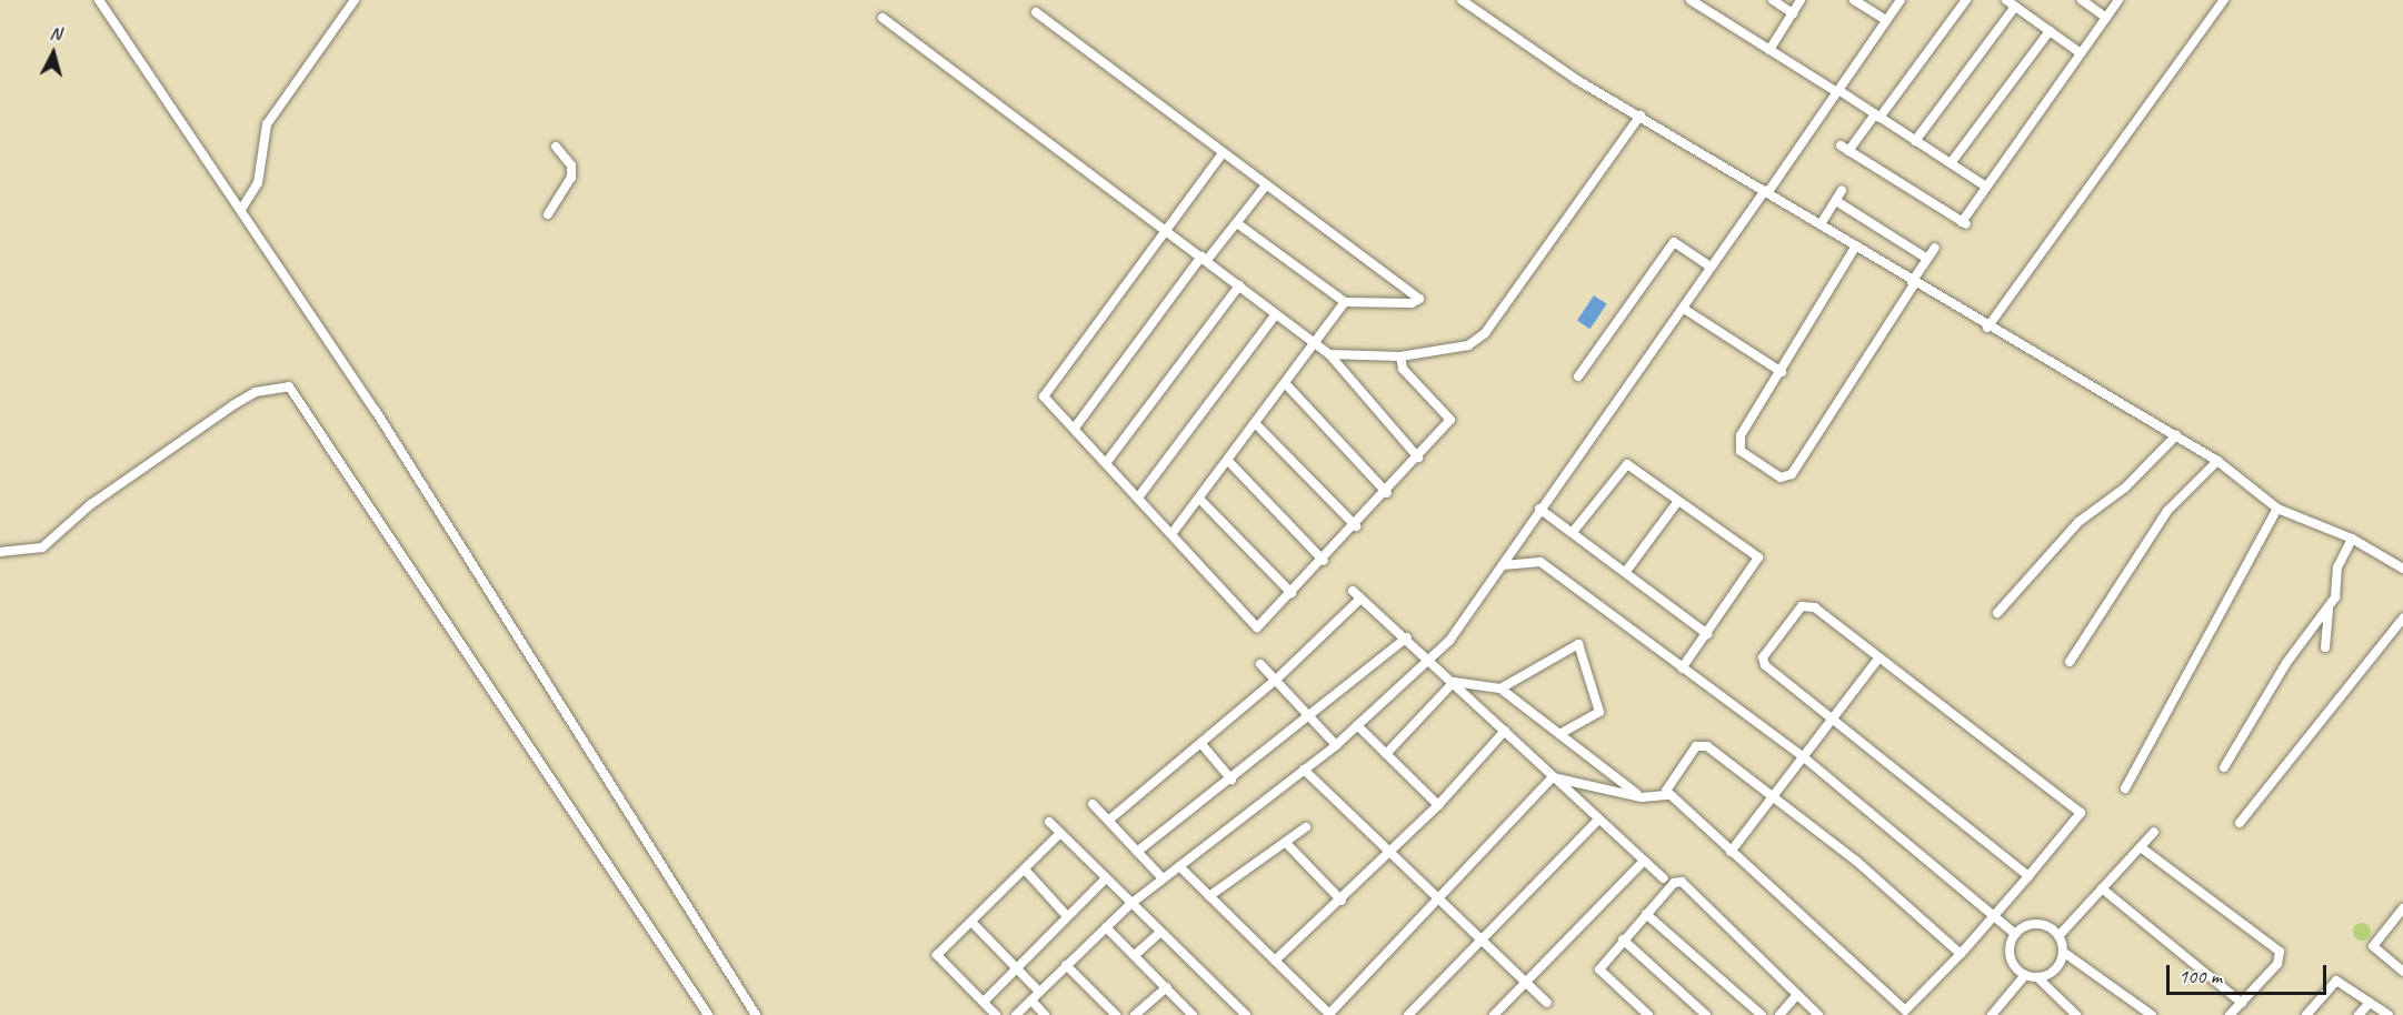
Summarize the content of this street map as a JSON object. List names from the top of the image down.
{
  "scale_bar": "100 m",
  "north": "top"
}
